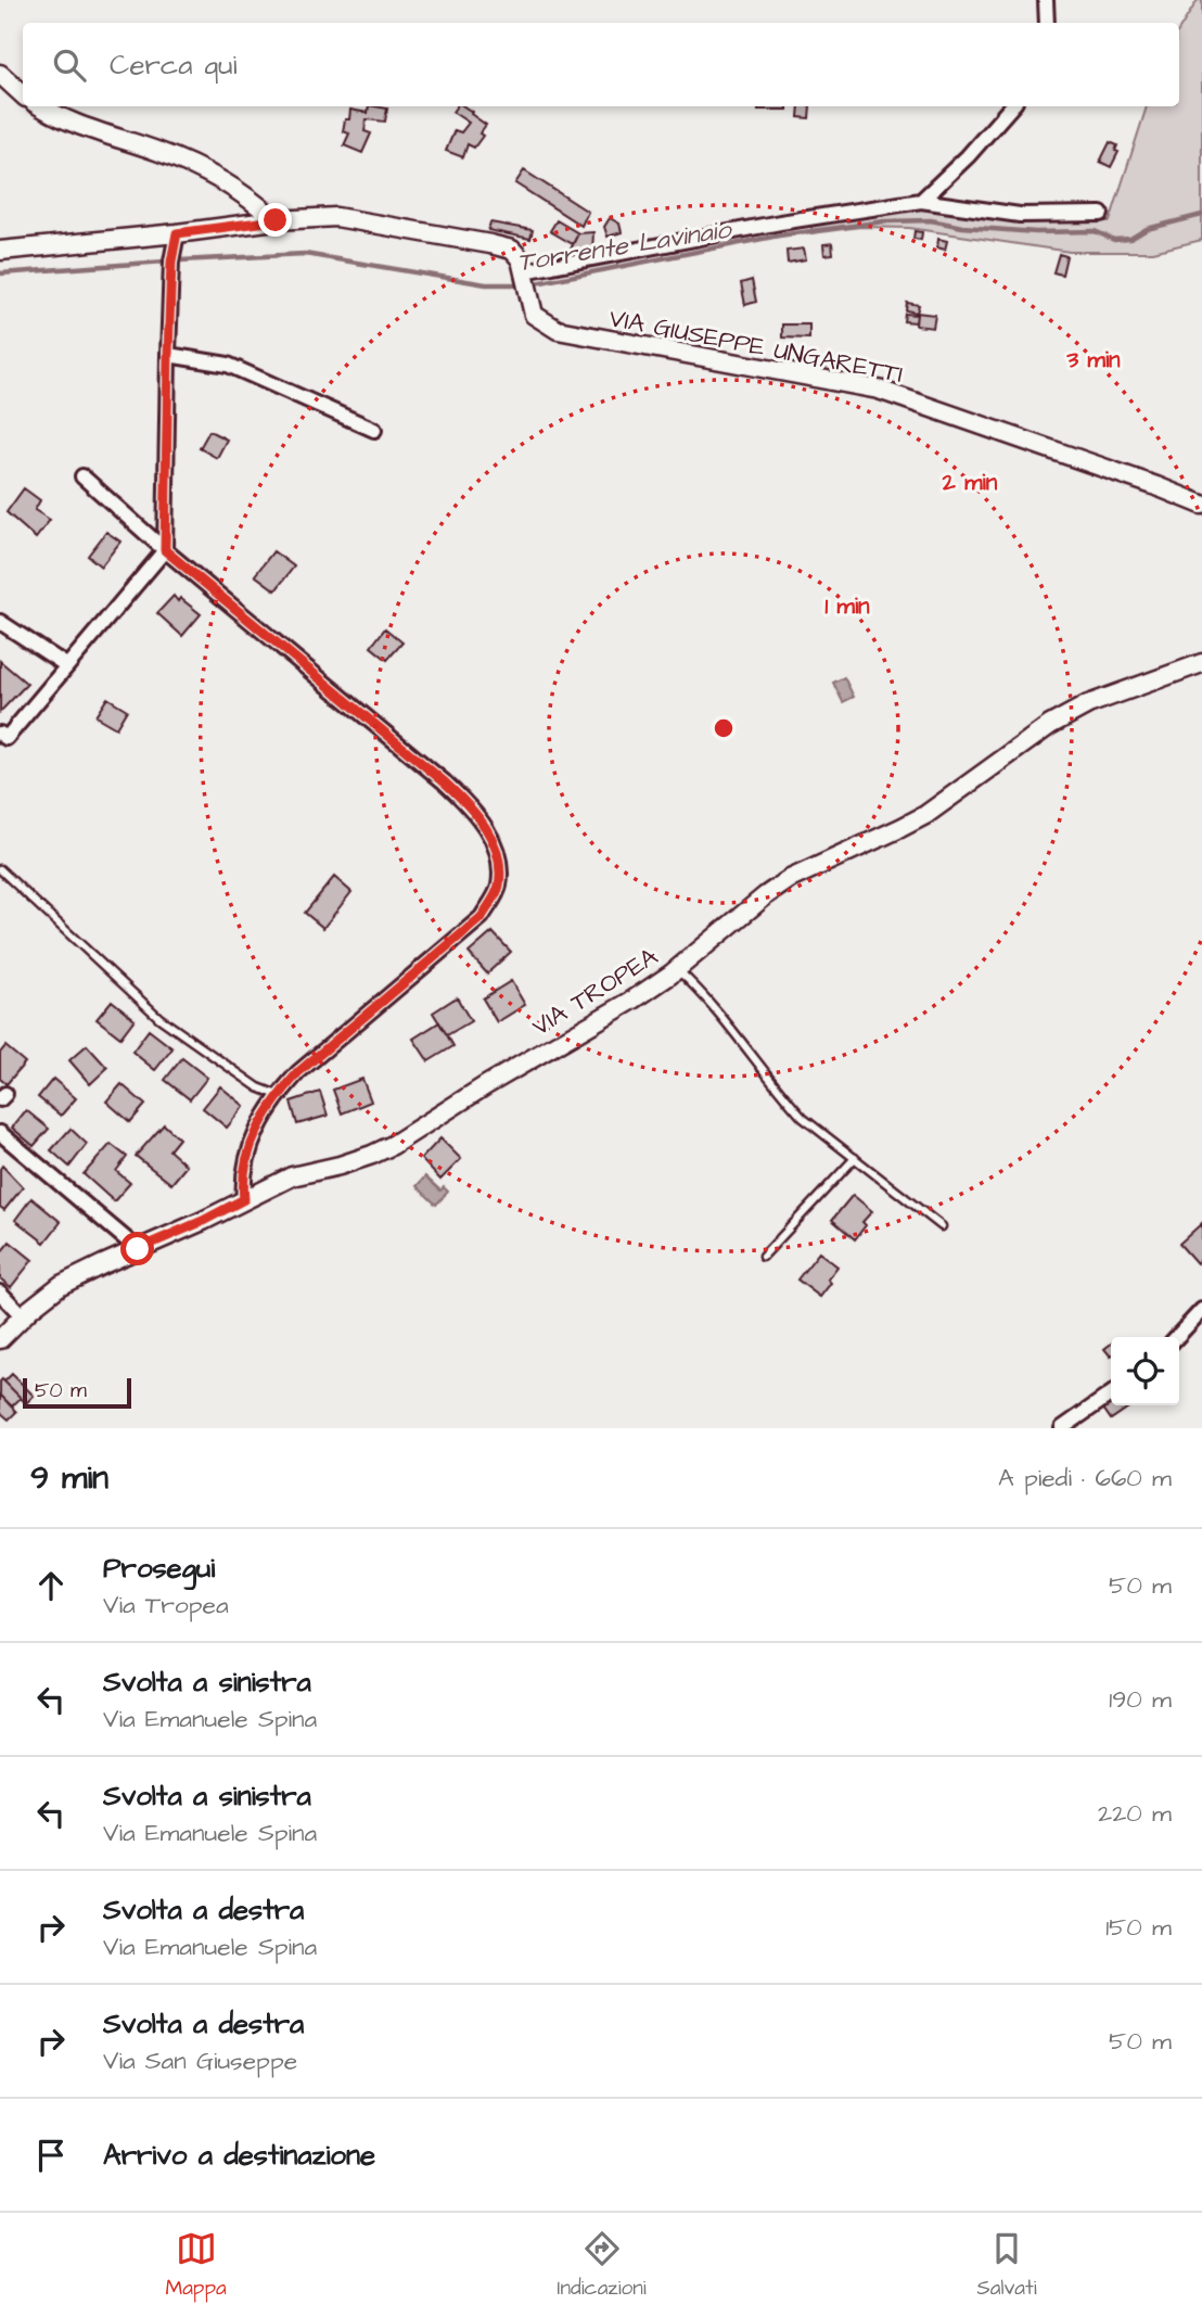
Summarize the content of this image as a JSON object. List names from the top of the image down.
{
  "streets": {
    "street": ["VIA GIUSEPPE UNGARETTI", "VIA TROPEA"]
  },
  "water": ["Torrente Lavinaio"],
  "scale_bar": "50 m",
  "page": {
    "search": "Cerca qui",
    "scale": "50 m",
    "heading": ["9 min", "A piedi · 660 m"],
    "list": [
      ["Prosegui", "Via Tropea", "50 m"],
      ["Svolta a sinistra", "Via Emanuele Spina", "190 m"],
      ["Svolta a sinistra", "Via Emanuele Spina", "220 m"],
      ["Svolta a destra", "Via Emanuele Spina", "150 m"],
      ["Svolta a destra", "Via San Giuseppe", "50 m"],
      "Arrivo a destinazione"
    ],
    "nav": ["Mappa", "Indicazioni", "Salvati"]
  },
  "rings": ["3 min", "2 min", "1 min"]
}
